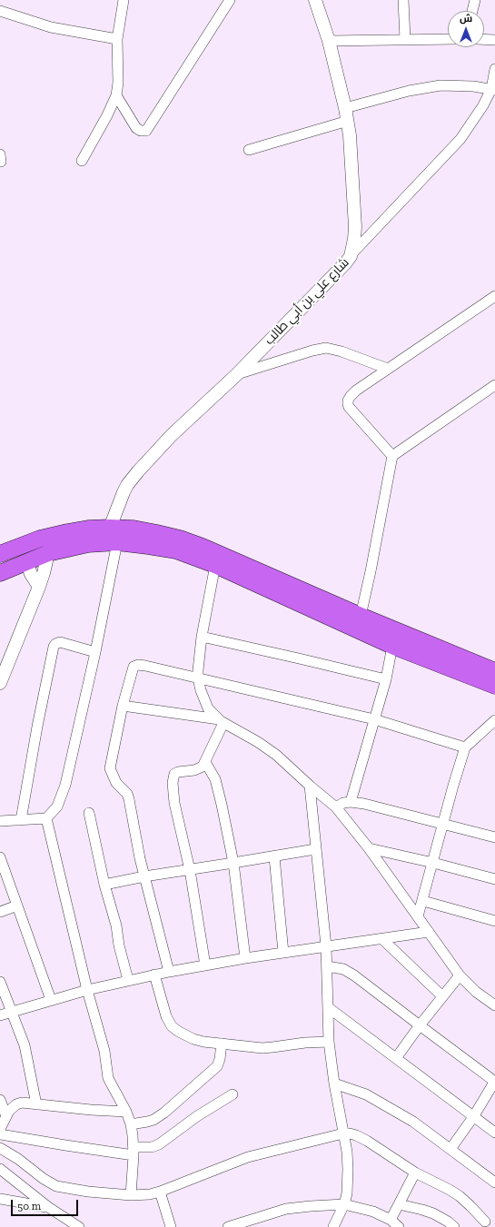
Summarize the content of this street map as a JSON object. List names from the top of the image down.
{
  "streets": {
    "street": ["شارع علي بن أبي طالب"]
  },
  "scale_bar": "50 m",
  "north": "top"
}
